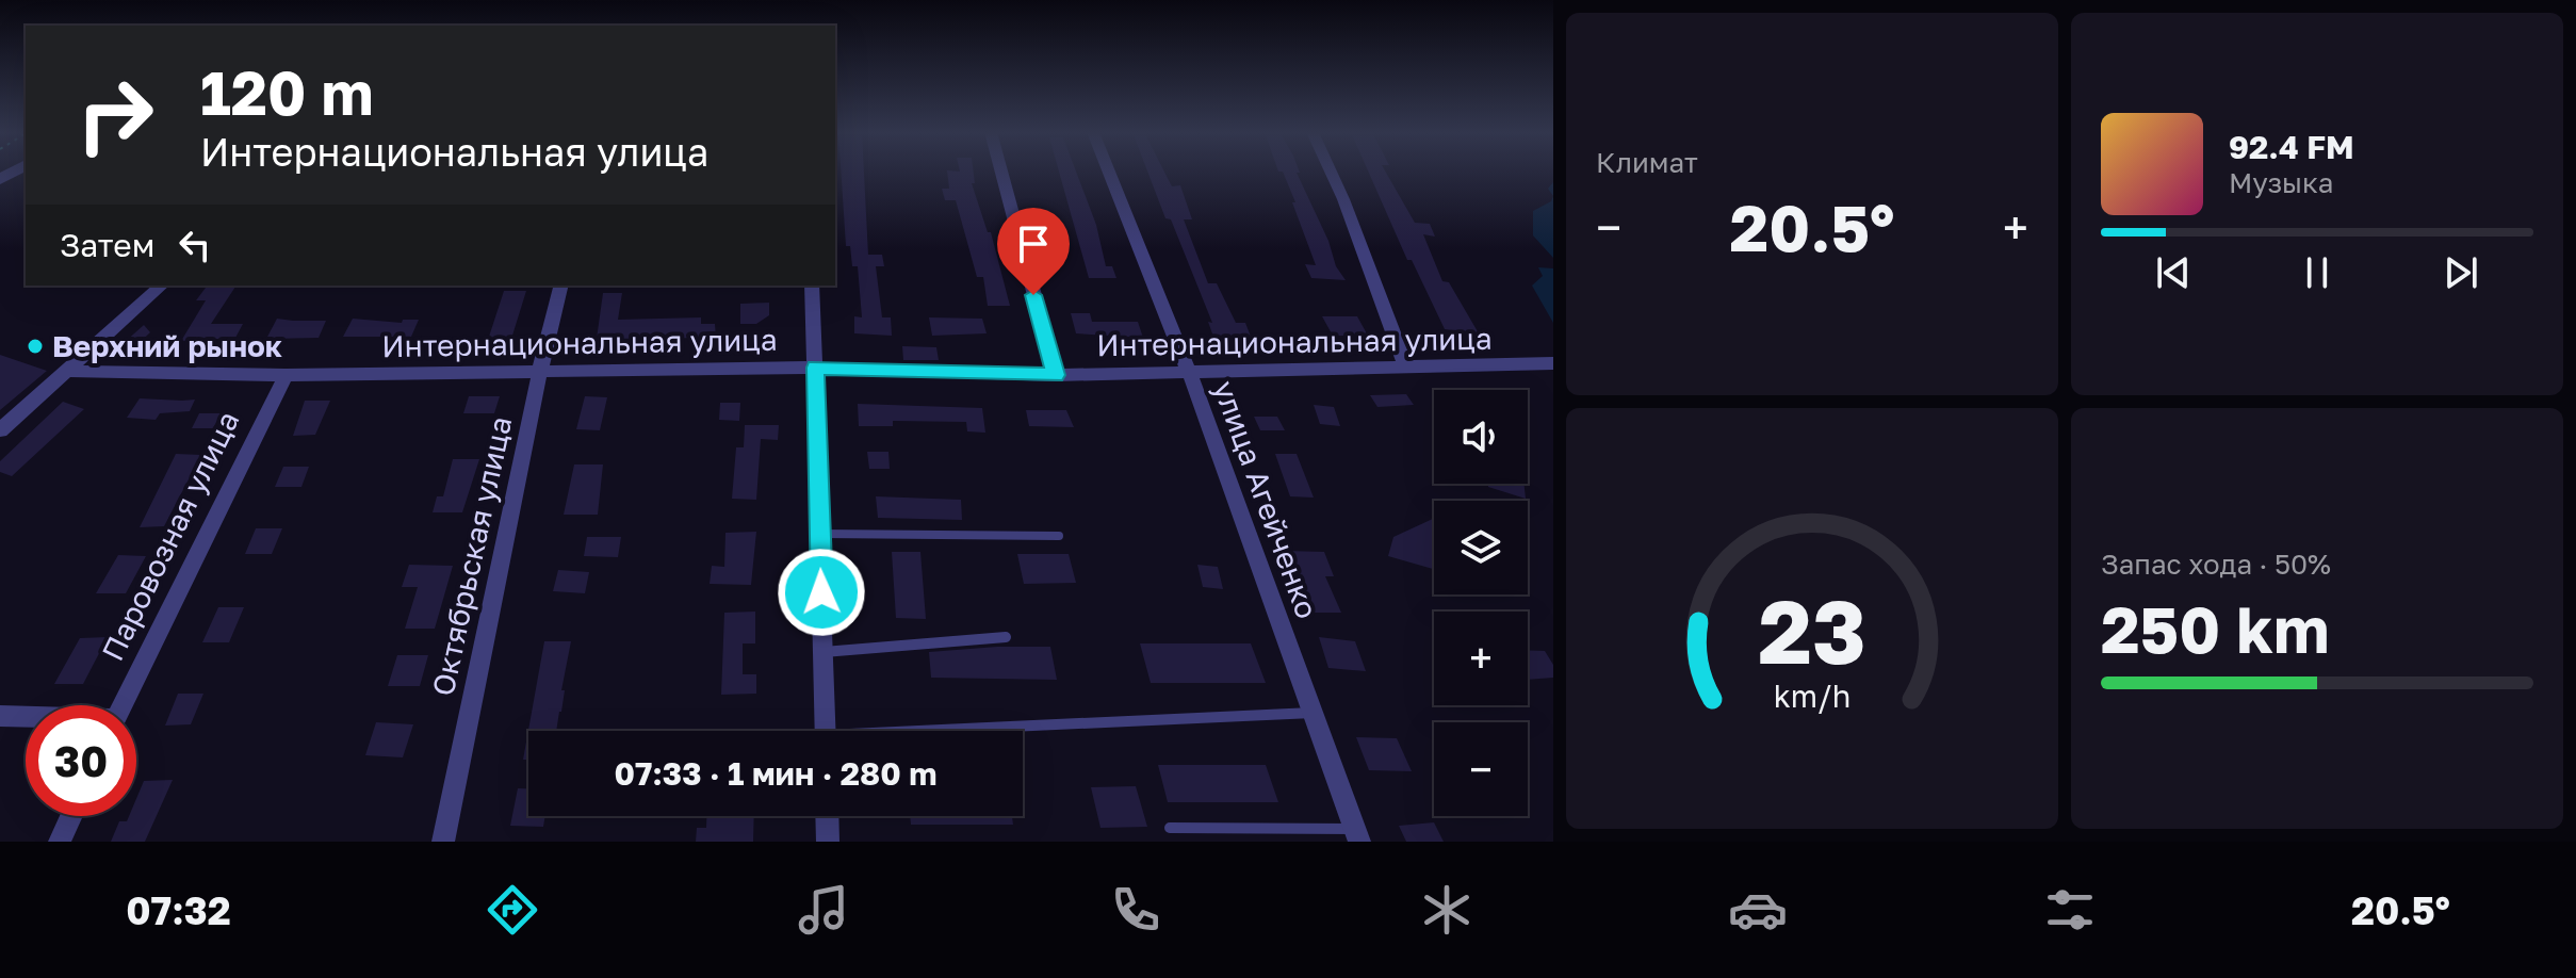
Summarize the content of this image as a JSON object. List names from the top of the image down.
{
  "streets": {
    "street": [
      "Интернациональная улица",
      "улица Агейченко",
      "Паровозная улица",
      "Октябрьская улица"
    ]
  },
  "crossings": [
    ["Интернациональная улица", "улица Агейченко"],
    ["Интернациональная улица", "Паровозная улица"],
    ["Интернациональная улица", "Октябрьская улица"]
  ],
  "places": ["Верхний рынок"],
  "page": {
    "tile": [
      "Климат",
      ["Запас хода · 50%", "250 km"]
    ],
    "turn": ["120 m", "Интернациональная улица"],
    "song": ["92.4 FM", "Музыка"],
    "heat": ["−", "20.5°", "+"],
    "then": "Затем",
    "map_buttons": ["+", "−"],
    "limit": "30",
    "trip": "07:33 · 1 мин · 280 m",
    "tabs": ["07:32", "20.5°"],
    "gauge": ["23", "km/h"]
  }
}
